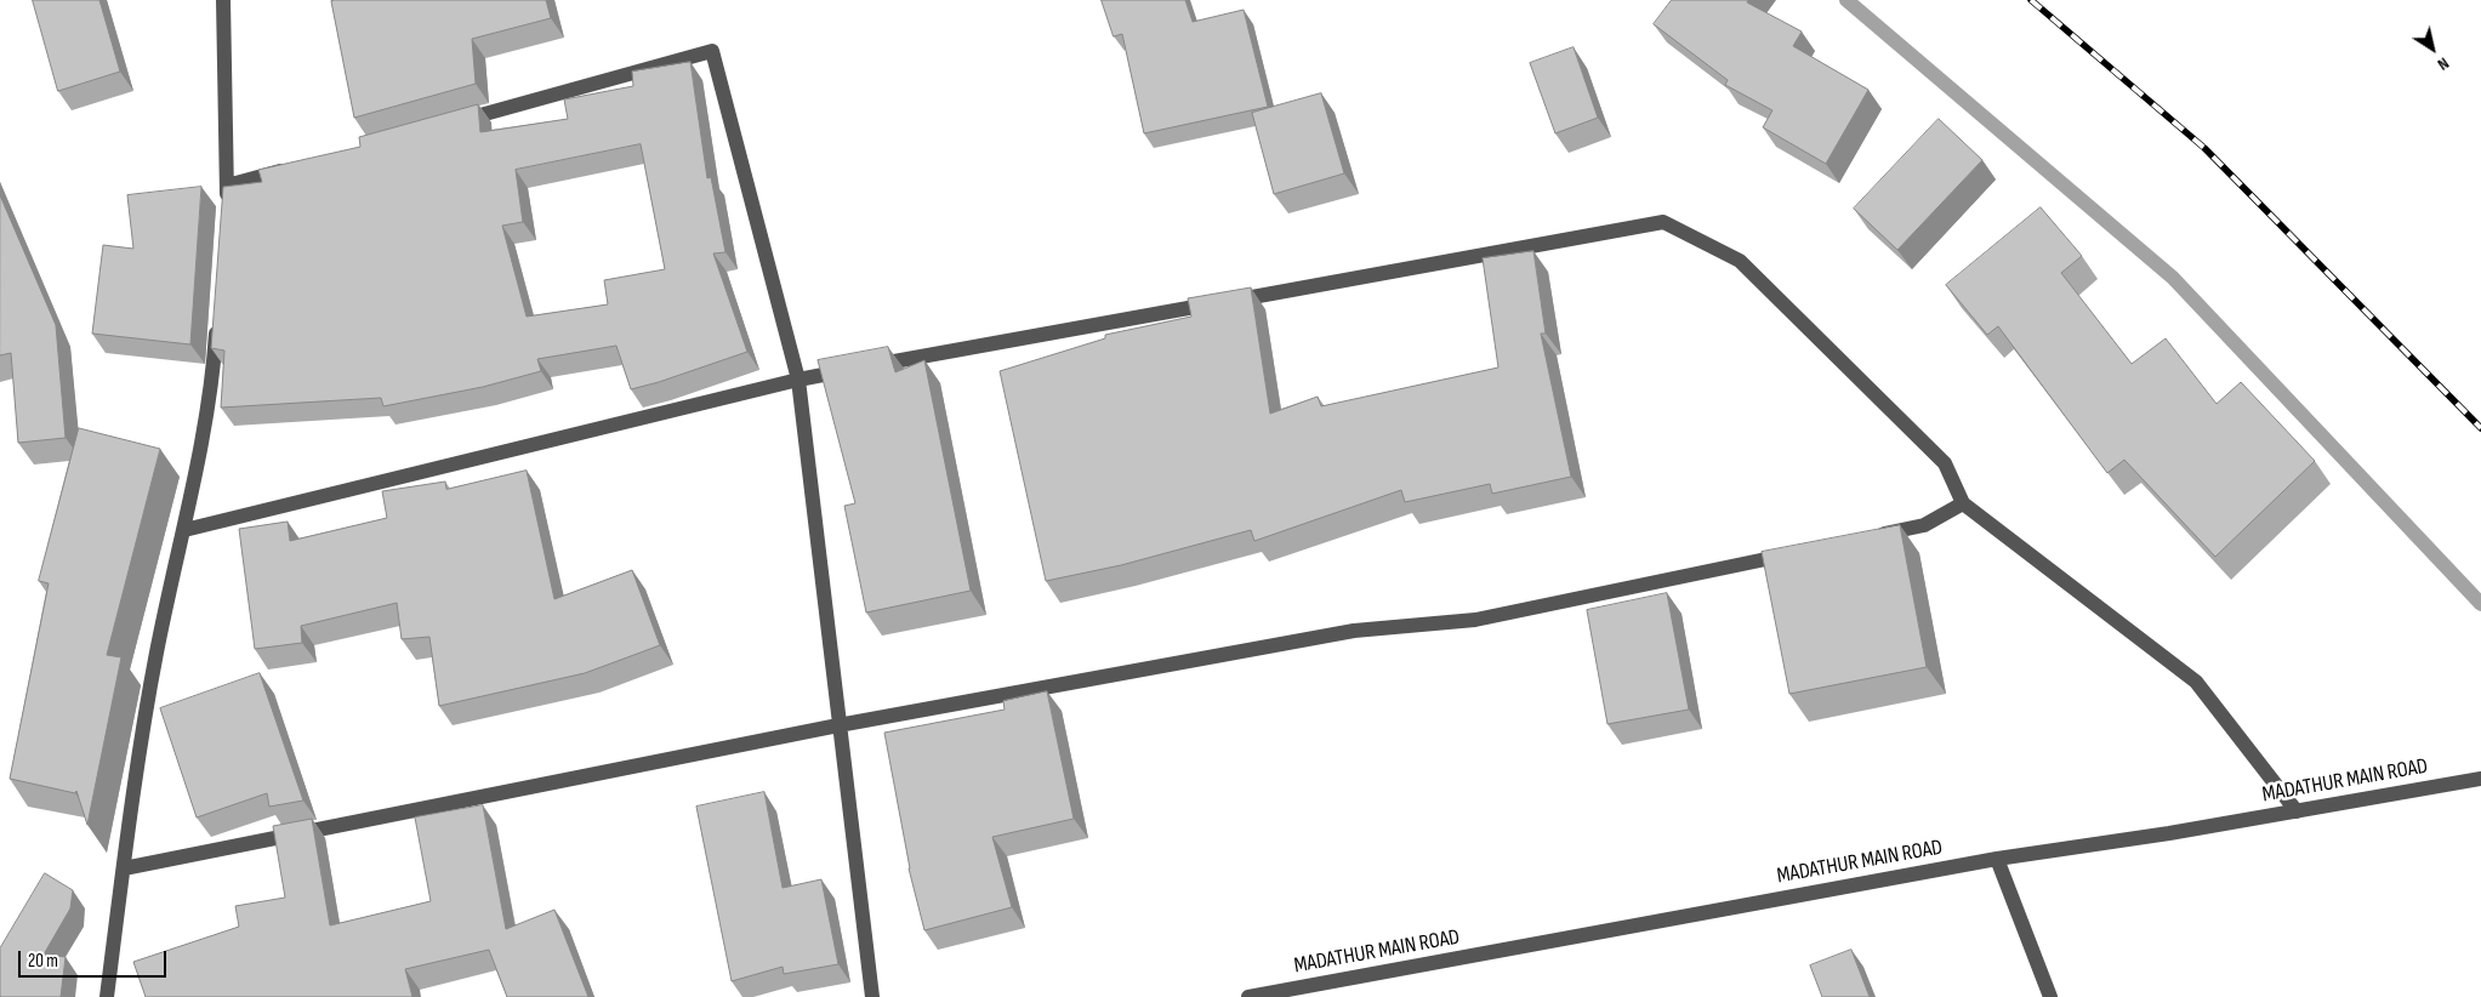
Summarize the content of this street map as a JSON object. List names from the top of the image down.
{
  "streets": {
    "street": ["MADATHUR MAIN ROAD"]
  },
  "scale_bar": "20 m",
  "north": "bottom right"
}
